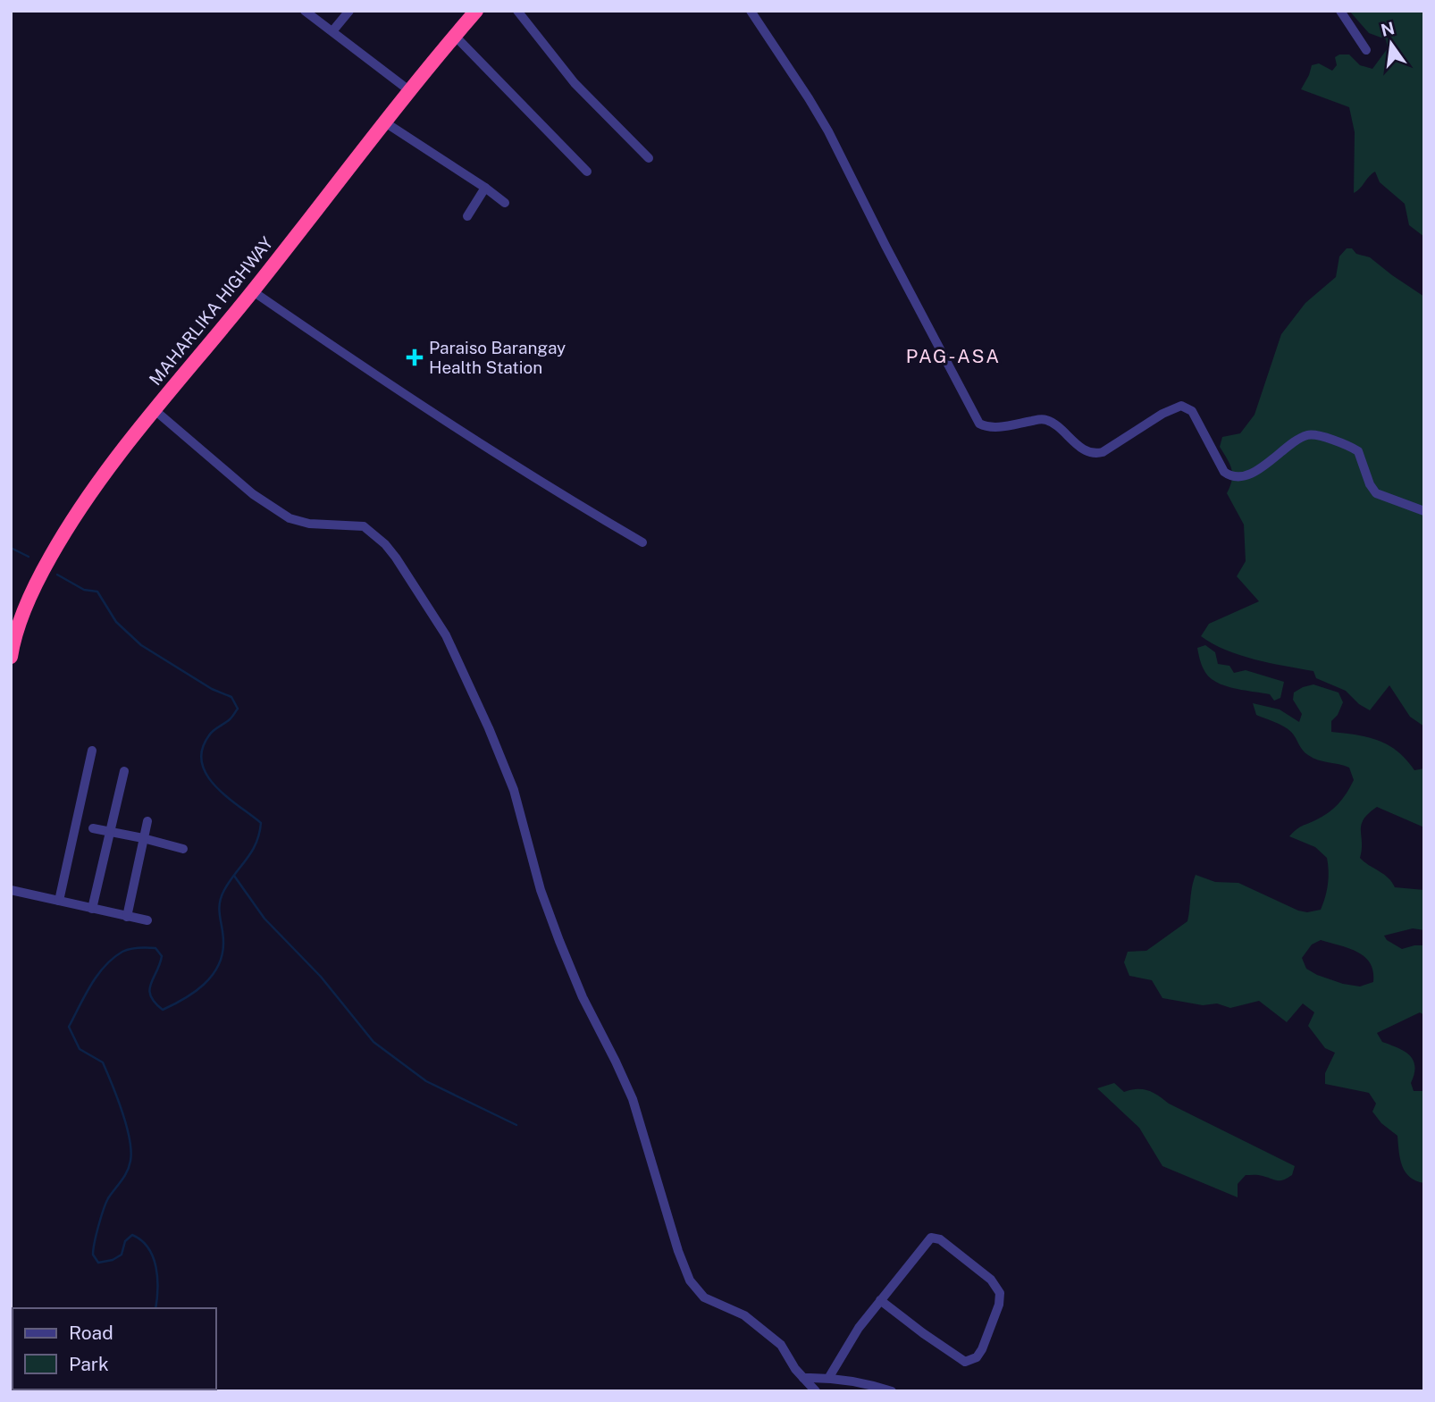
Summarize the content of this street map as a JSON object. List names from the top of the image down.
{
  "streets": {
    "highway": ["MAHARLIKA HIGHWAY"]
  },
  "districts": ["PAG-ASA"],
  "places": {
    "health": ["Paraiso Barangay Health Station"]
  },
  "legend": ["Road", "Park"],
  "north": "top"
}
